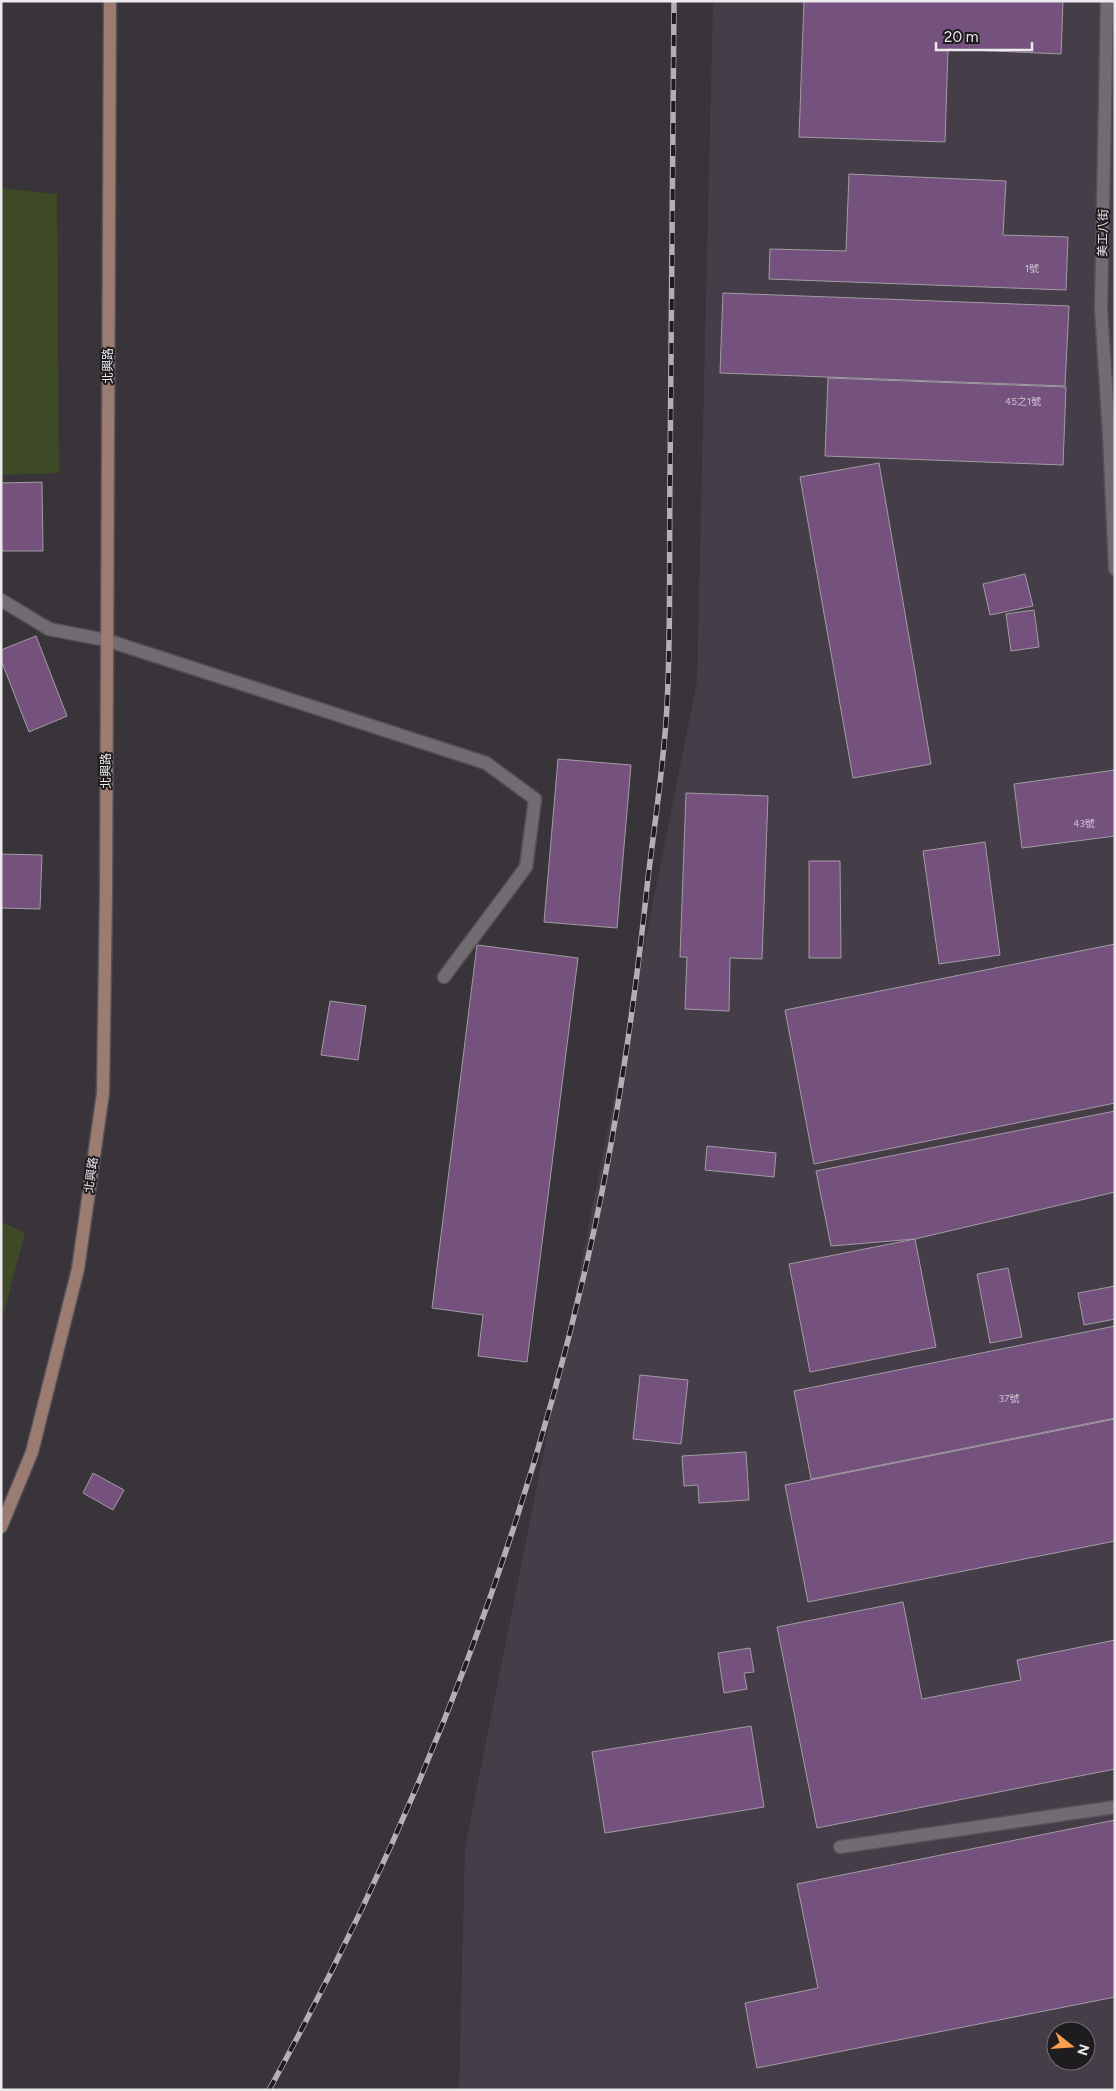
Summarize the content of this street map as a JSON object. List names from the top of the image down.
{
  "streets": {
    "street": ["美工八街", "北興路"]
  },
  "house_numbers": [
    "1號",
    "45之1號",
    "43號",
    "37號"
  ],
  "scale_bar": "20 m",
  "north": "right"
}
